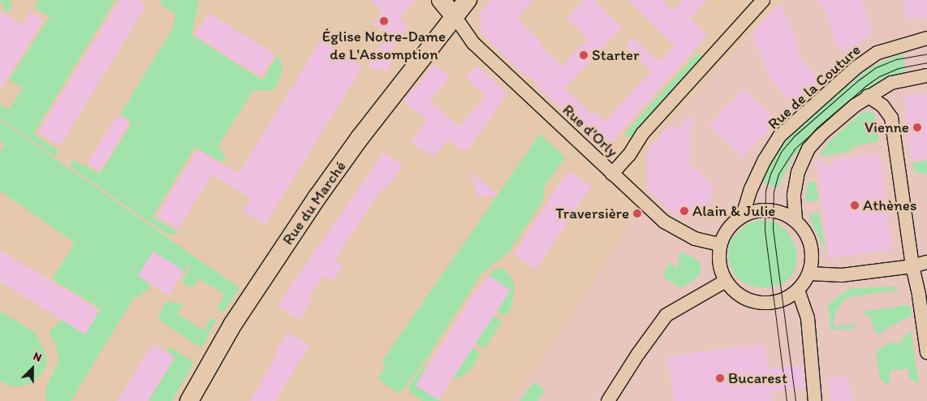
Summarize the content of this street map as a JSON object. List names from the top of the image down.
{
  "streets": {
    "street": ["Rue de la Couture", "Rue d'Orly", "Rue du Marché"]
  },
  "crossings": [
    ["Rue de la Couture", "Rue d'Orly"],
    ["Rue d'Orly", "Rue du Marché"]
  ],
  "places": [
    "Église Notre-Dame de L'Assomption",
    "Starter",
    "Vienne",
    "Athènes",
    "Alain & Julie",
    "Traversière",
    "Bucarest"
  ],
  "north": "top right"
}
